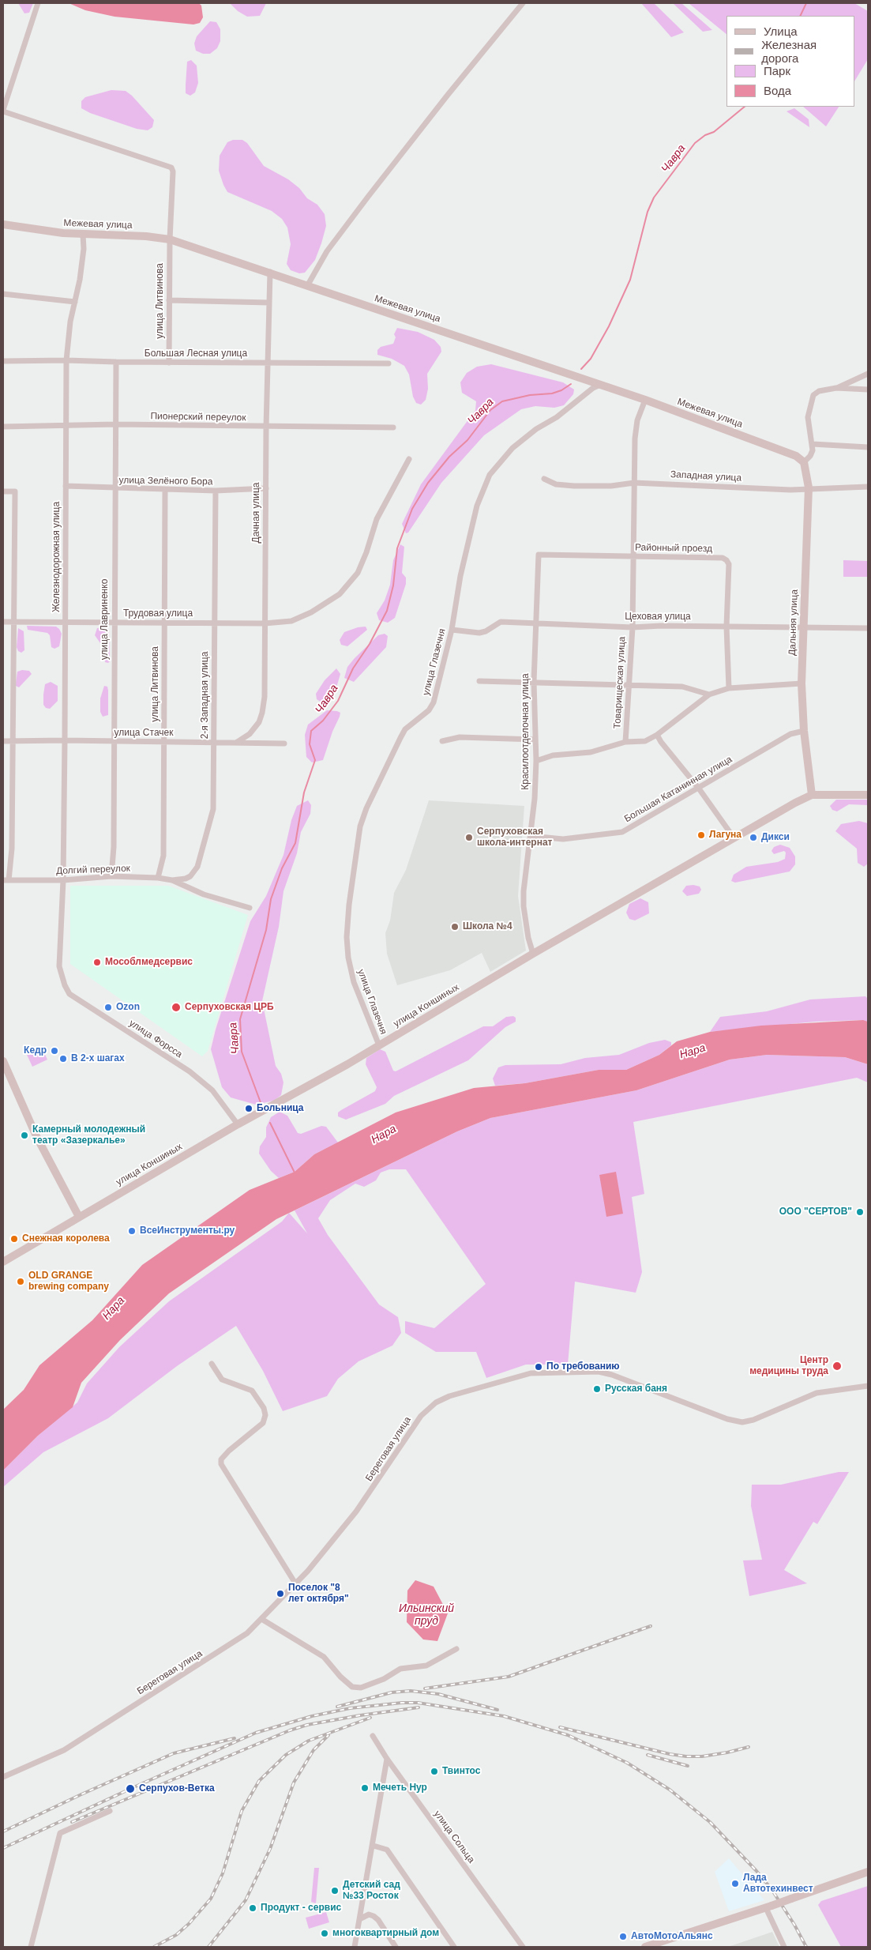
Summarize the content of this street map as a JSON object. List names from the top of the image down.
{
  "streets": {
    "street": [
      "Межевая улица",
      "улица Литвинова",
      "Большая Лесная улица",
      "Пионерский переулок",
      "Западная улица",
      "улица Зелёного Бора",
      "Дачная улица",
      "Районный проезд",
      "Железнодорожная улица",
      "Трудовая улица",
      "Цеховая улица",
      "улица Лавриненко",
      "Дальняя улица",
      "улица Глазечня",
      "Товарищеская улица",
      "2-я Западная улица",
      "Красилоотделочная улица",
      "улица Стачек",
      "Большая Катанинная улица",
      "Долгий переулок",
      "улица Коншиных",
      "улица Форсса",
      "Береговая улица",
      "улица Сольца"
    ]
  },
  "crossings": [
    ["Межевая улица", "улица Литвинова"],
    ["Межевая улица", "Дачная улица"],
    ["Межевая улица", "Железнодорожная улица"],
    ["Межевая улица", "Дальняя улица"],
    ["Межевая улица", "улица Глазечня"],
    ["Межевая улица", "Товарищеская улица"],
    ["улица Литвинова", "Большая Лесная улица"],
    ["улица Литвинова", "улица Зелёного Бора"],
    ["улица Литвинова", "Трудовая улица"],
    ["улица Литвинова", "улица Стачек"],
    ["улица Литвинова", "Долгий переулок"],
    ["Большая Лесная улица", "Дачная улица"],
    ["Большая Лесная улица", "Железнодорожная улица"],
    ["Большая Лесная улица", "улица Лавриненко"],
    ["Пионерский переулок", "Дачная улица"],
    ["Пионерский переулок", "Железнодорожная улица"],
    ["Пионерский переулок", "улица Лавриненко"],
    ["Западная улица", "Дальняя улица"],
    ["Западная улица", "Товарищеская улица"],
    ["улица Зелёного Бора", "Дачная улица"],
    ["улица Зелёного Бора", "Железнодорожная улица"],
    ["улица Зелёного Бора", "улица Лавриненко"],
    ["улица Зелёного Бора", "2-я Западная улица"],
    ["Дачная улица", "Трудовая улица"],
    ["Дачная улица", "улица Стачек"],
    ["Районный проезд", "Цеховая улица"],
    ["Районный проезд", "Товарищеская улица"],
    ["Районный проезд", "Красилоотделочная улица"],
    ["Железнодорожная улица", "Трудовая улица"],
    ["Железнодорожная улица", "улица Стачек"],
    ["Железнодорожная улица", "Долгий переулок"],
    ["Железнодорожная улица", "улица Форсса"],
    ["Трудовая улица", "улица Лавриненко"],
    ["Трудовая улица", "2-я Западная улица"],
    ["Цеховая улица", "Дальняя улица"],
    ["Цеховая улица", "улица Глазечня"],
    ["Цеховая улица", "Товарищеская улица"],
    ["Цеховая улица", "Красилоотделочная улица"],
    ["улица Лавриненко", "улица Стачек"],
    ["улица Лавриненко", "Долгий переулок"],
    ["Дальняя улица", "Большая Катанинная улица"],
    ["Дальняя улица", "улица Коншиных"],
    ["улица Глазечня", "улица Коншиных"],
    ["2-я Западная улица", "улица Стачек"],
    ["2-я Западная улица", "Долгий переулок"],
    ["Красилоотделочная улица", "Большая Катанинная улица"],
    ["Красилоотделочная улица", "улица Коншиных"],
    ["Долгий переулок", "улица Форсса"],
    ["улица Коншиных", "улица Форсса"]
  ],
  "water": ["Чавра", "Нара", "Ильинский пруд"],
  "places": [
    "Лагуна",
    "Серпуховская школа-интернат",
    "Дикси",
    "Школа №4",
    "Мособлмедсервис",
    "Ozon",
    "Серпуховская ЦРБ",
    "Кедр",
    "В 2-х шагах",
    "Больница",
    "Камерный молодежный театр «Зазеркалье»",
    "ООО \"СЕРТОВ\"",
    "ВсеИнструменты.ру",
    "Снежная королева",
    "OLD GRANGE brewing company",
    "Центр медицины труда",
    "По требованию",
    "Русская баня",
    "Поселок \"8 лет октября\"",
    "Твинтос",
    "Мечеть Нур",
    "Серпухов-Ветка",
    "Лада Автотехинвест",
    "Детский сад №33 Росток",
    "Продукт - сервис",
    "многоквартирный дом",
    "АвтоМотоАльянс"
  ],
  "legend": [
    "Улица",
    "Железная дорога",
    "Парк",
    "Вода"
  ]
}
